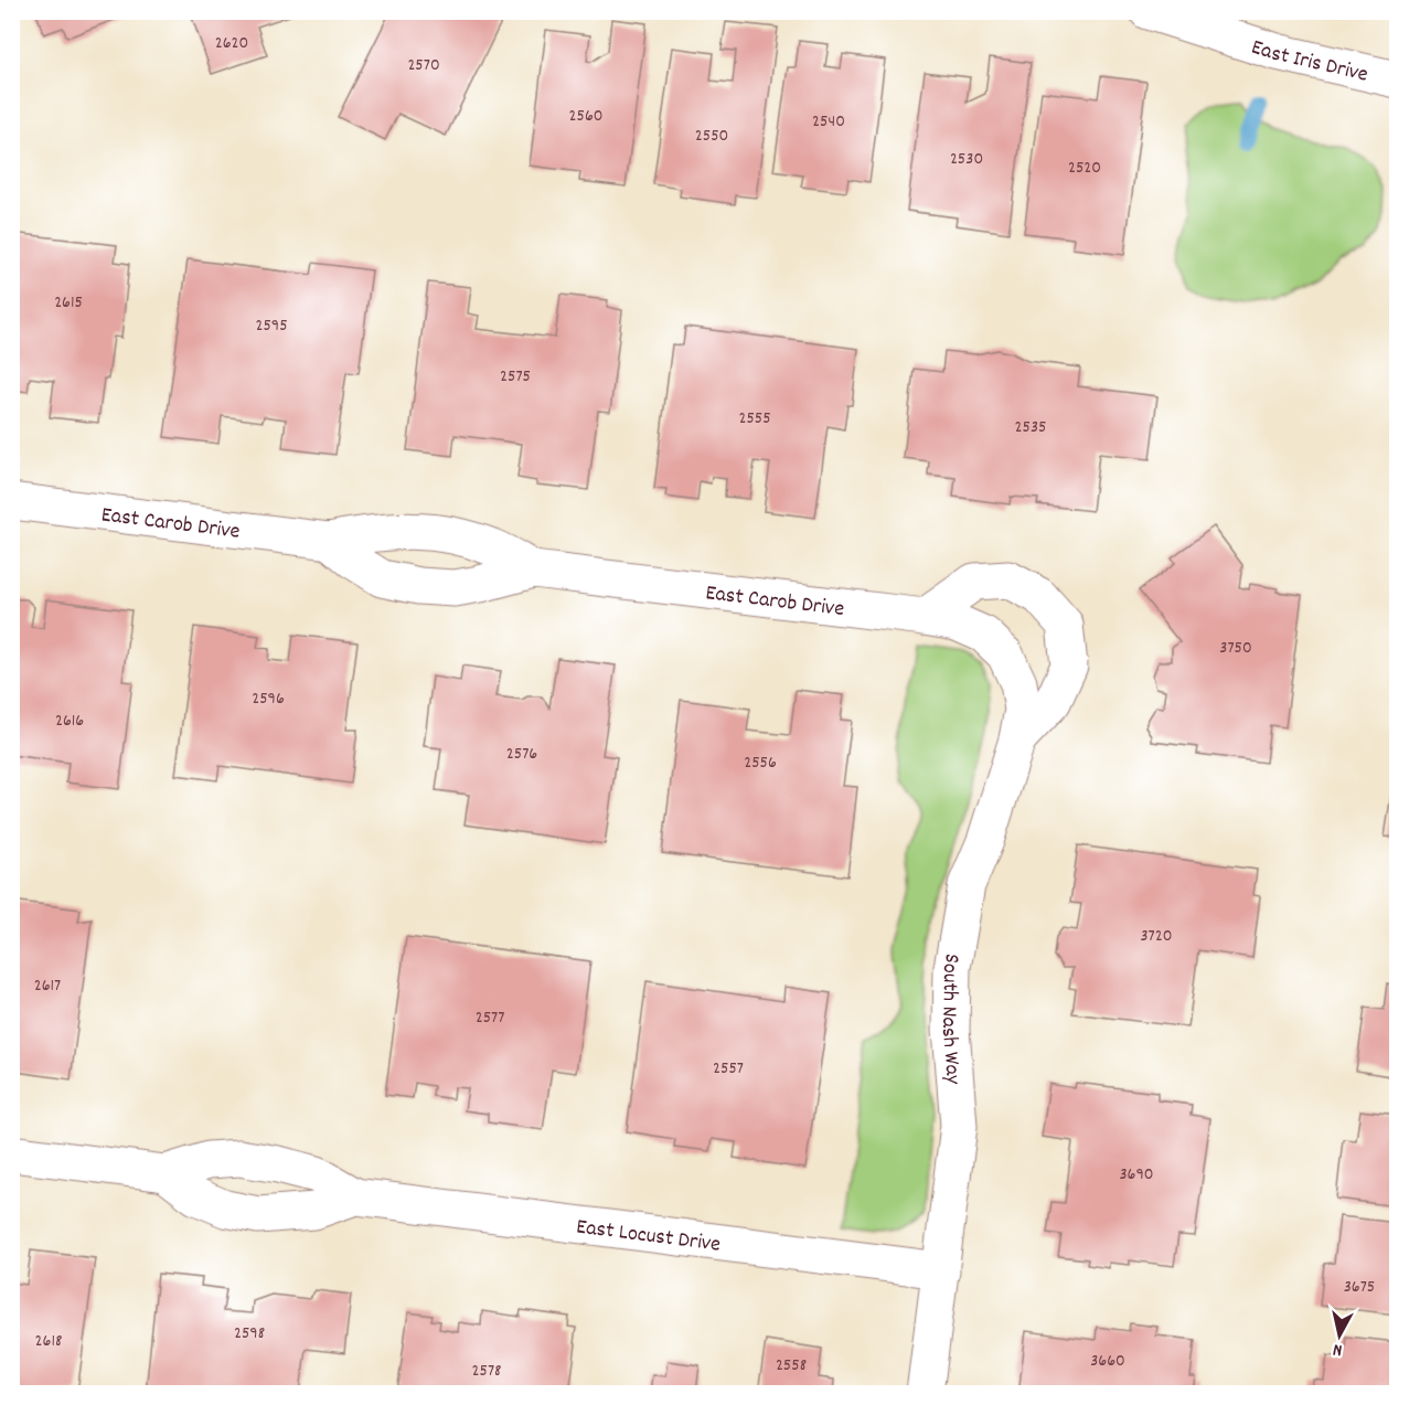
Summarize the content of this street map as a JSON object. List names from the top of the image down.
{
  "streets": {
    "street": [
      "East Iris Drive",
      "East Carob Drive",
      "South Nash Way",
      "East Locust Drive"
    ]
  },
  "crossings": [
    ["East Carob Drive", "South Nash Way"],
    ["South Nash Way", "East Locust Drive"]
  ],
  "house_numbers": [
    "2620",
    "2570",
    "2560",
    "2540",
    "2550",
    "2530",
    "2520",
    "2615",
    "2595",
    "2575",
    "2555",
    "2535",
    "3750",
    "2596",
    "2616",
    "2576",
    "2556",
    "3720",
    "2617",
    "2577",
    "2557",
    "3690",
    "3675",
    "2598",
    "2618",
    "3660",
    "2558",
    "2578"
  ],
  "north": "bottom"
}
